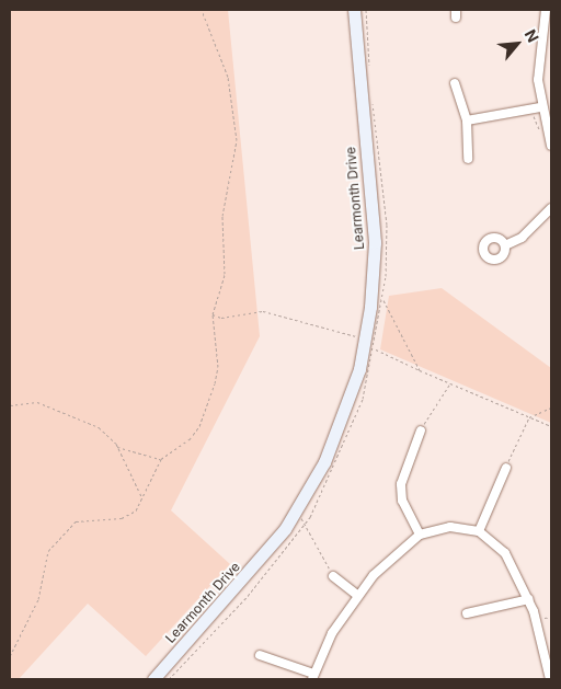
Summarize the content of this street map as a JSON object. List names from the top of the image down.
{
  "streets": {
    "street": ["Learmonth Drive"]
  },
  "north": "top right"
}
